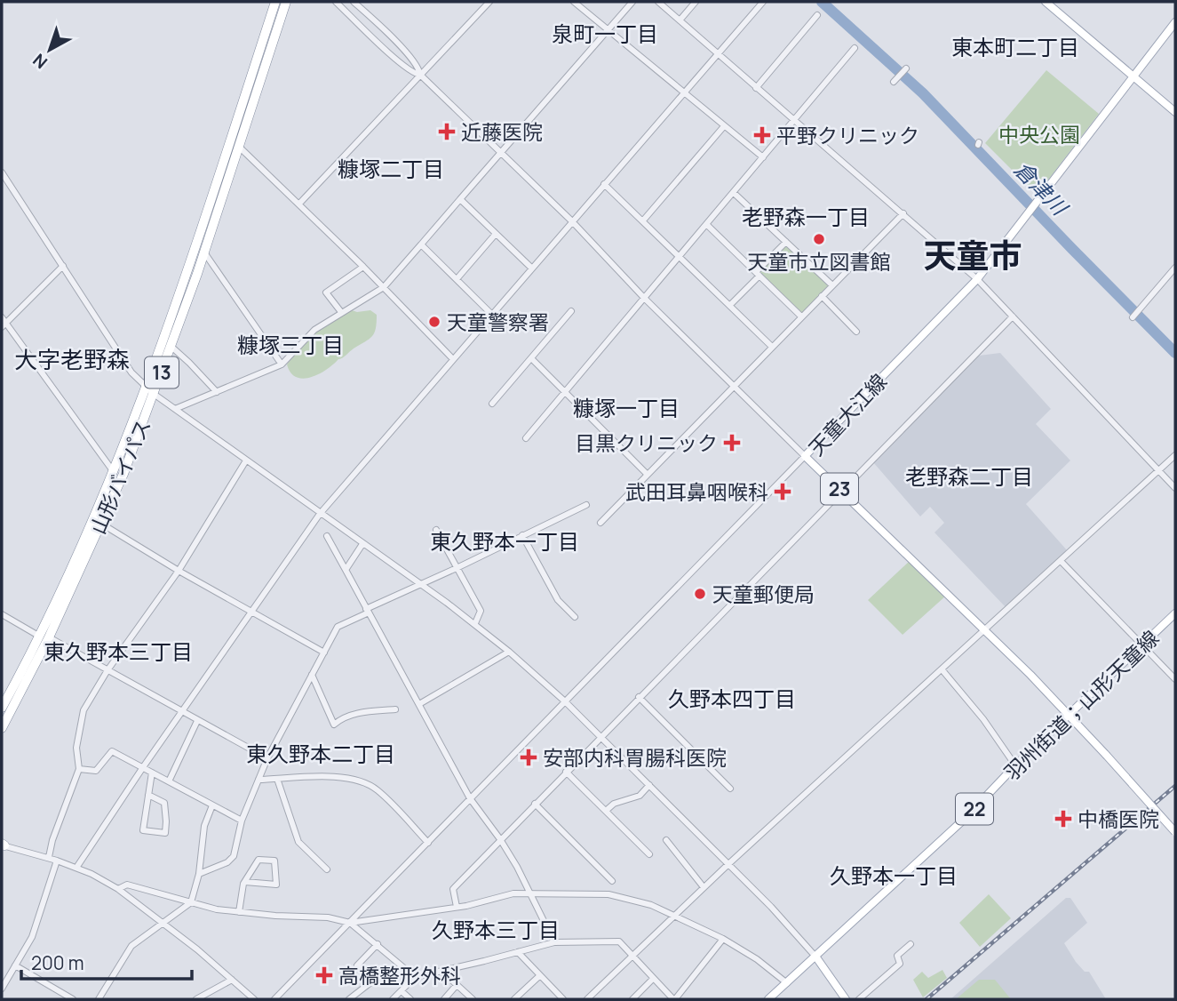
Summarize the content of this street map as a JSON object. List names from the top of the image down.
{
  "streets": {
    "highway": ["13", "山形バイパス"],
    "main road": [
      "天童大江線",
      "23",
      "羽州街道；山形天童線",
      "22"
    ]
  },
  "crossings": [
    ["天童大江線", "羽州街道；山形天童線"]
  ],
  "districts": [
    "泉町一丁目",
    "東本町二丁目",
    "糠塚二丁目",
    "老野森一丁目",
    "天童市",
    "糠塚三丁目",
    "大字老野森",
    "糠塚一丁目",
    "老野森二丁目",
    "東久野本一丁目",
    "東久野本三丁目",
    "久野本四丁目",
    "東久野本二丁目",
    "久野本一丁目",
    "久野本三丁目"
  ],
  "water": ["倉津川"],
  "parks": ["中央公園"],
  "places": {
    "health": [
      "近藤医院",
      "平野クリニック",
      "目黒クリニック",
      "武田耳鼻咽喉科",
      "安部内科胃腸科医院",
      "中橋医院",
      "高橋整形外科"
    ],
    "other": ["天童市立図書館", "天童警察署", "天童郵便局"]
  },
  "scale_bar": "200 m",
  "north": "bottom left"
}
